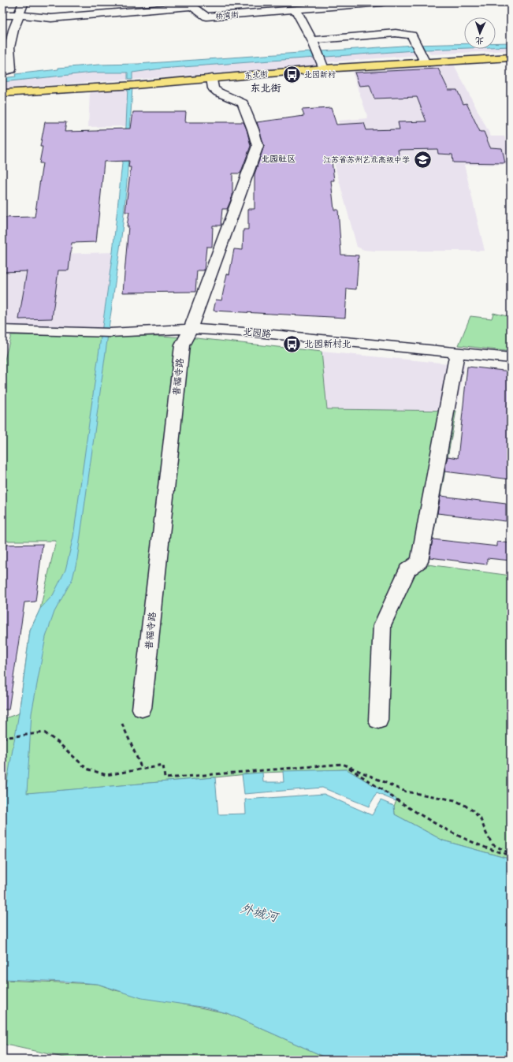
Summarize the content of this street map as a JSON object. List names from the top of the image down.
{
  "streets": {
    "main road": ["东北街"],
    "street": ["桥湾街", "北园路", "普福寺路"]
  },
  "crossings": [
    ["东北街", "普福寺路"],
    ["北园路", "普福寺路"]
  ],
  "districts": ["东北街", "北园社区"],
  "water": ["外城河"],
  "places": {
    "bus stop": ["北园新村", "北园新村北"],
    "school or university": ["江苏省苏州艺术高级中学"]
  },
  "north": "bottom"
}
